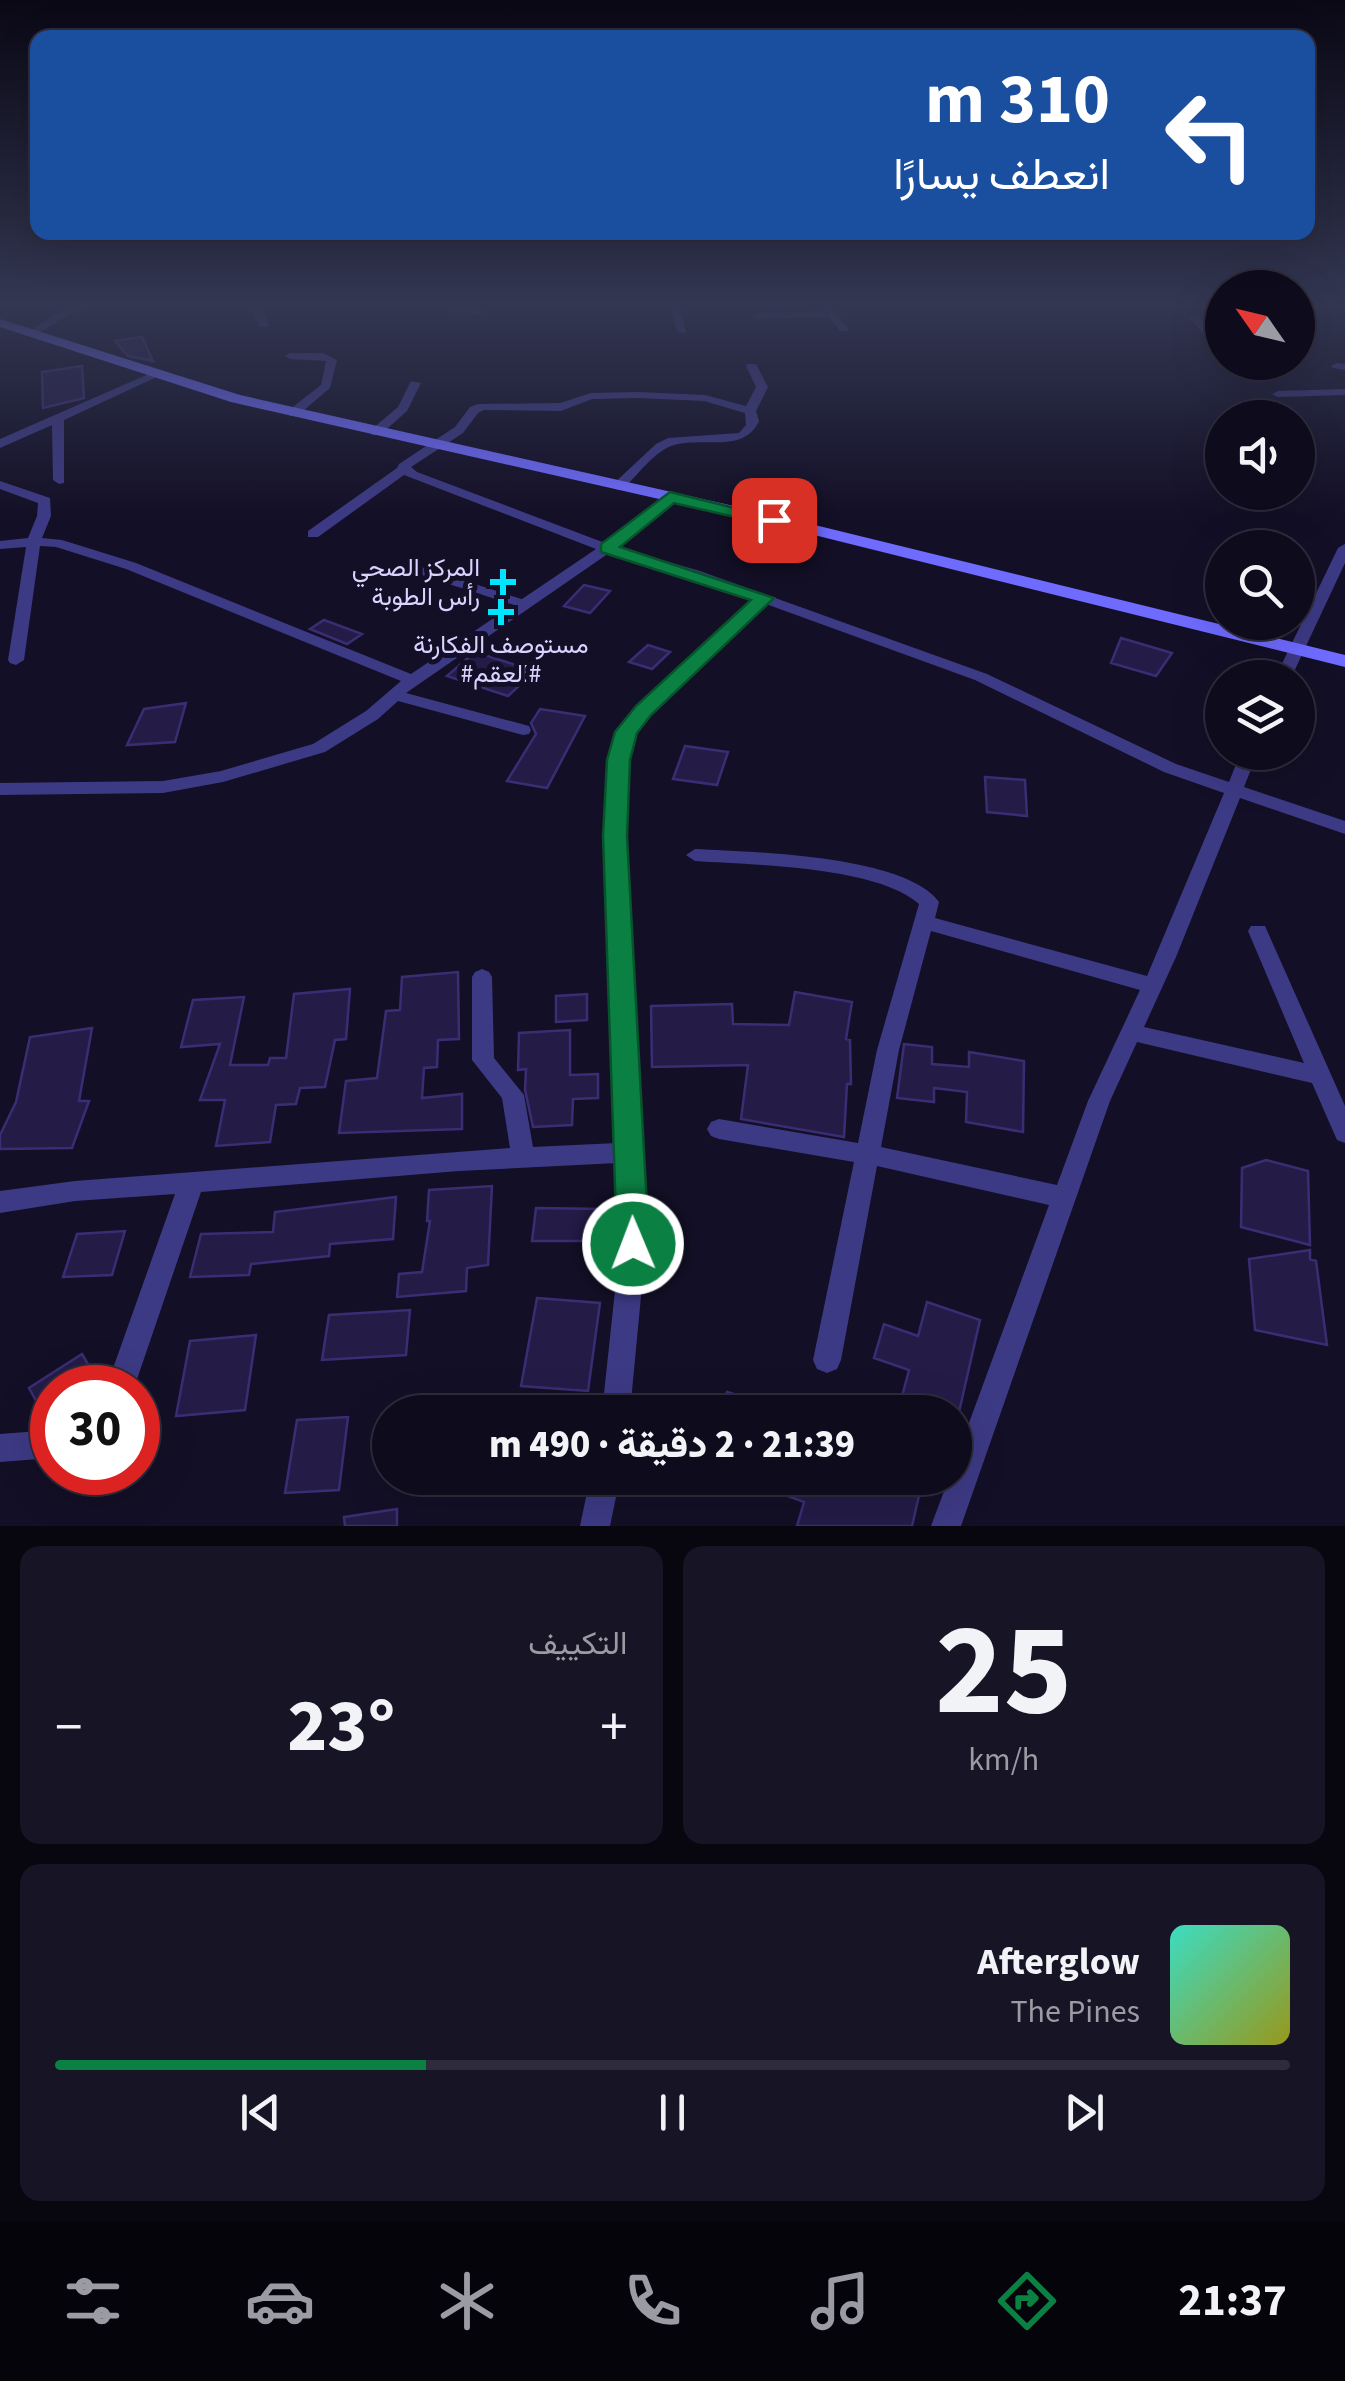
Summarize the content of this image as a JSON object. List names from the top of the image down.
{
  "places": {
    "health": ["المركز الصحي رأس الطوبة", "مستوصف الفكارنة #العقم#"]
  },
  "north": "top left",
  "page": {
    "turn": ["310 m", "انعطف يسارًا"],
    "limit": "30",
    "trip": "21:39 · 2 دقيقة · 490 m",
    "tile": [
      ["25", "km/h"],
      "التكييف"
    ],
    "heat": ["−", "23°", "+"],
    "song": ["Afterglow", "The Pines"],
    "tabs": "21:37"
  }
}
